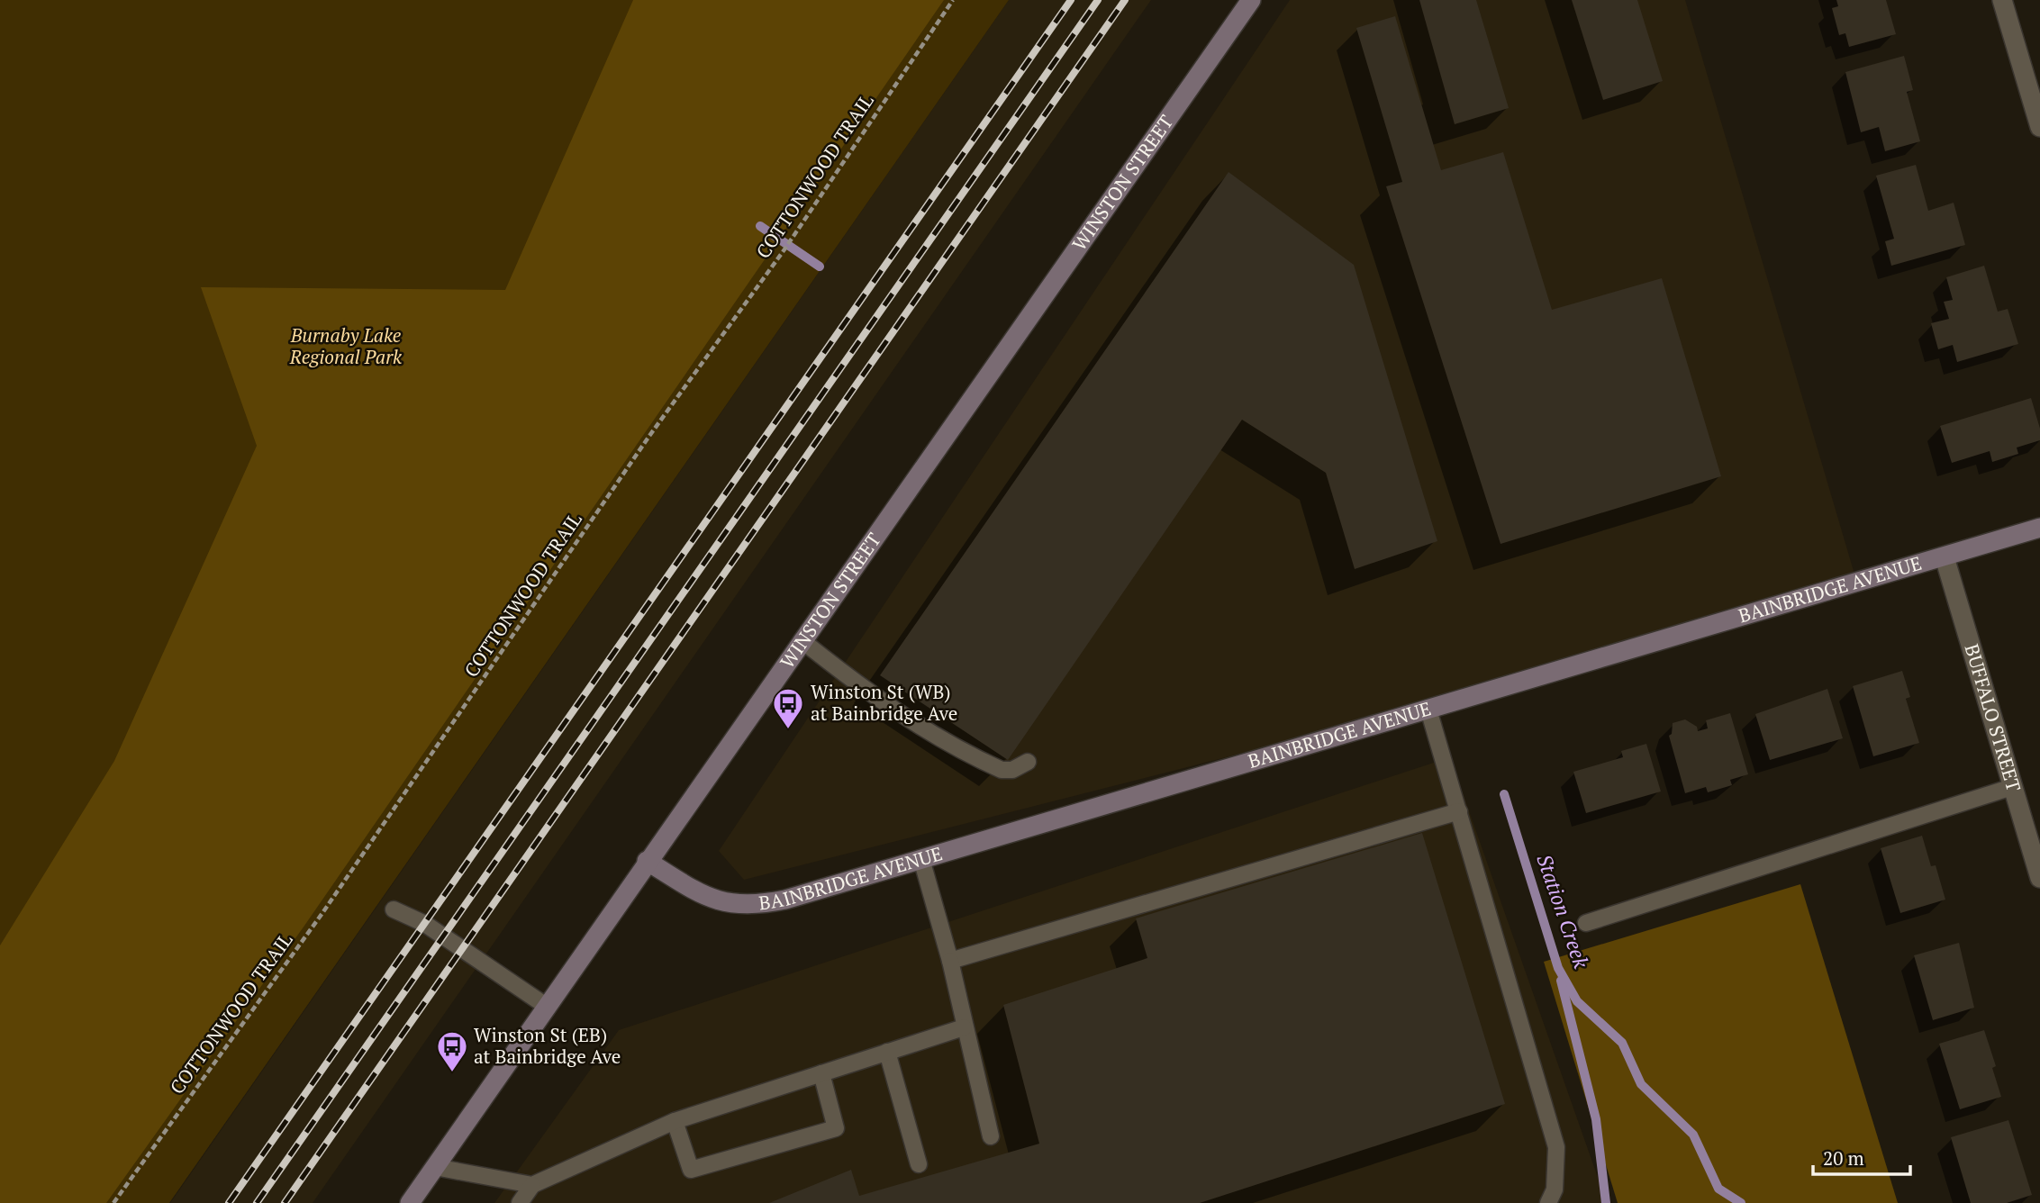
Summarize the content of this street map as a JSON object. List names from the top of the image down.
{
  "streets": {
    "street": ["WINSTON STREET", "BAINBRIDGE AVENUE", "BUFFALO STREET"],
    "path": ["COTTONWOOD TRAIL"]
  },
  "crossings": [
    ["WINSTON STREET", "BAINBRIDGE AVENUE"],
    ["BAINBRIDGE AVENUE", "BUFFALO STREET"]
  ],
  "water": ["Station Creek"],
  "parks": ["Burnaby Lake Regional Park"],
  "places": {
    "bus stop": ["Winston St (WB) at Bainbridge Ave", "Winston St (EB) at Bainbridge Ave"]
  },
  "scale_bar": "20 m"
}
